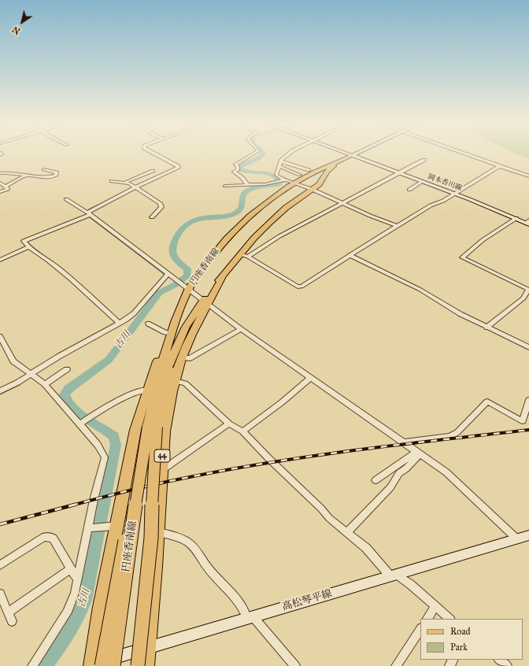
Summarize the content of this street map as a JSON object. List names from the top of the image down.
{
  "streets": {
    "main road": [
      "岡本香川線",
      "円座香南線",
      "44",
      "高松琴平線"
    ]
  },
  "crossings": [
    ["岡本香川線", "円座香南線"],
    ["円座香南線", "44"],
    ["44", "高松琴平線"]
  ],
  "water": ["古川"],
  "legend": ["Road", "Park"],
  "north": "bottom left"
}
